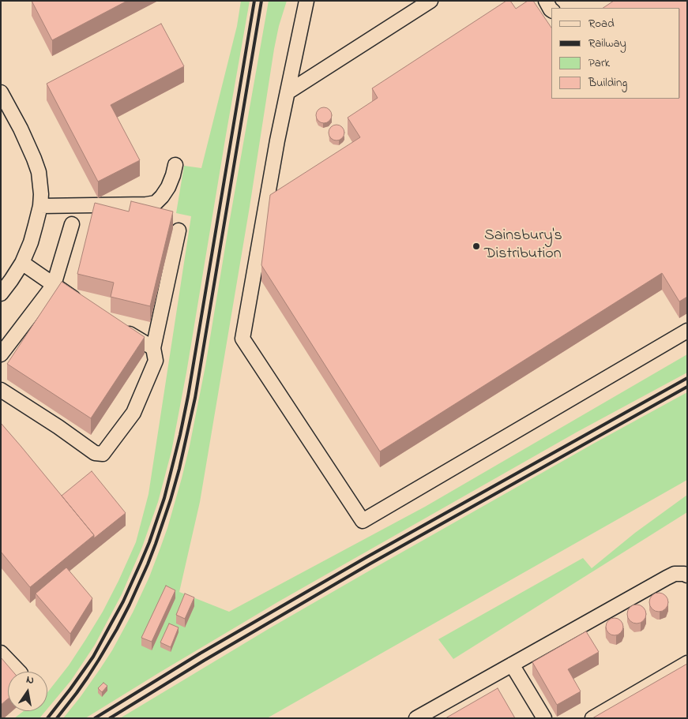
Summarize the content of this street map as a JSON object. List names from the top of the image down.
{
  "places": ["Sainsbury's Distribution"],
  "legend": [
    "Road",
    "Railway",
    "Park",
    "Building"
  ],
  "north": "top"
}
